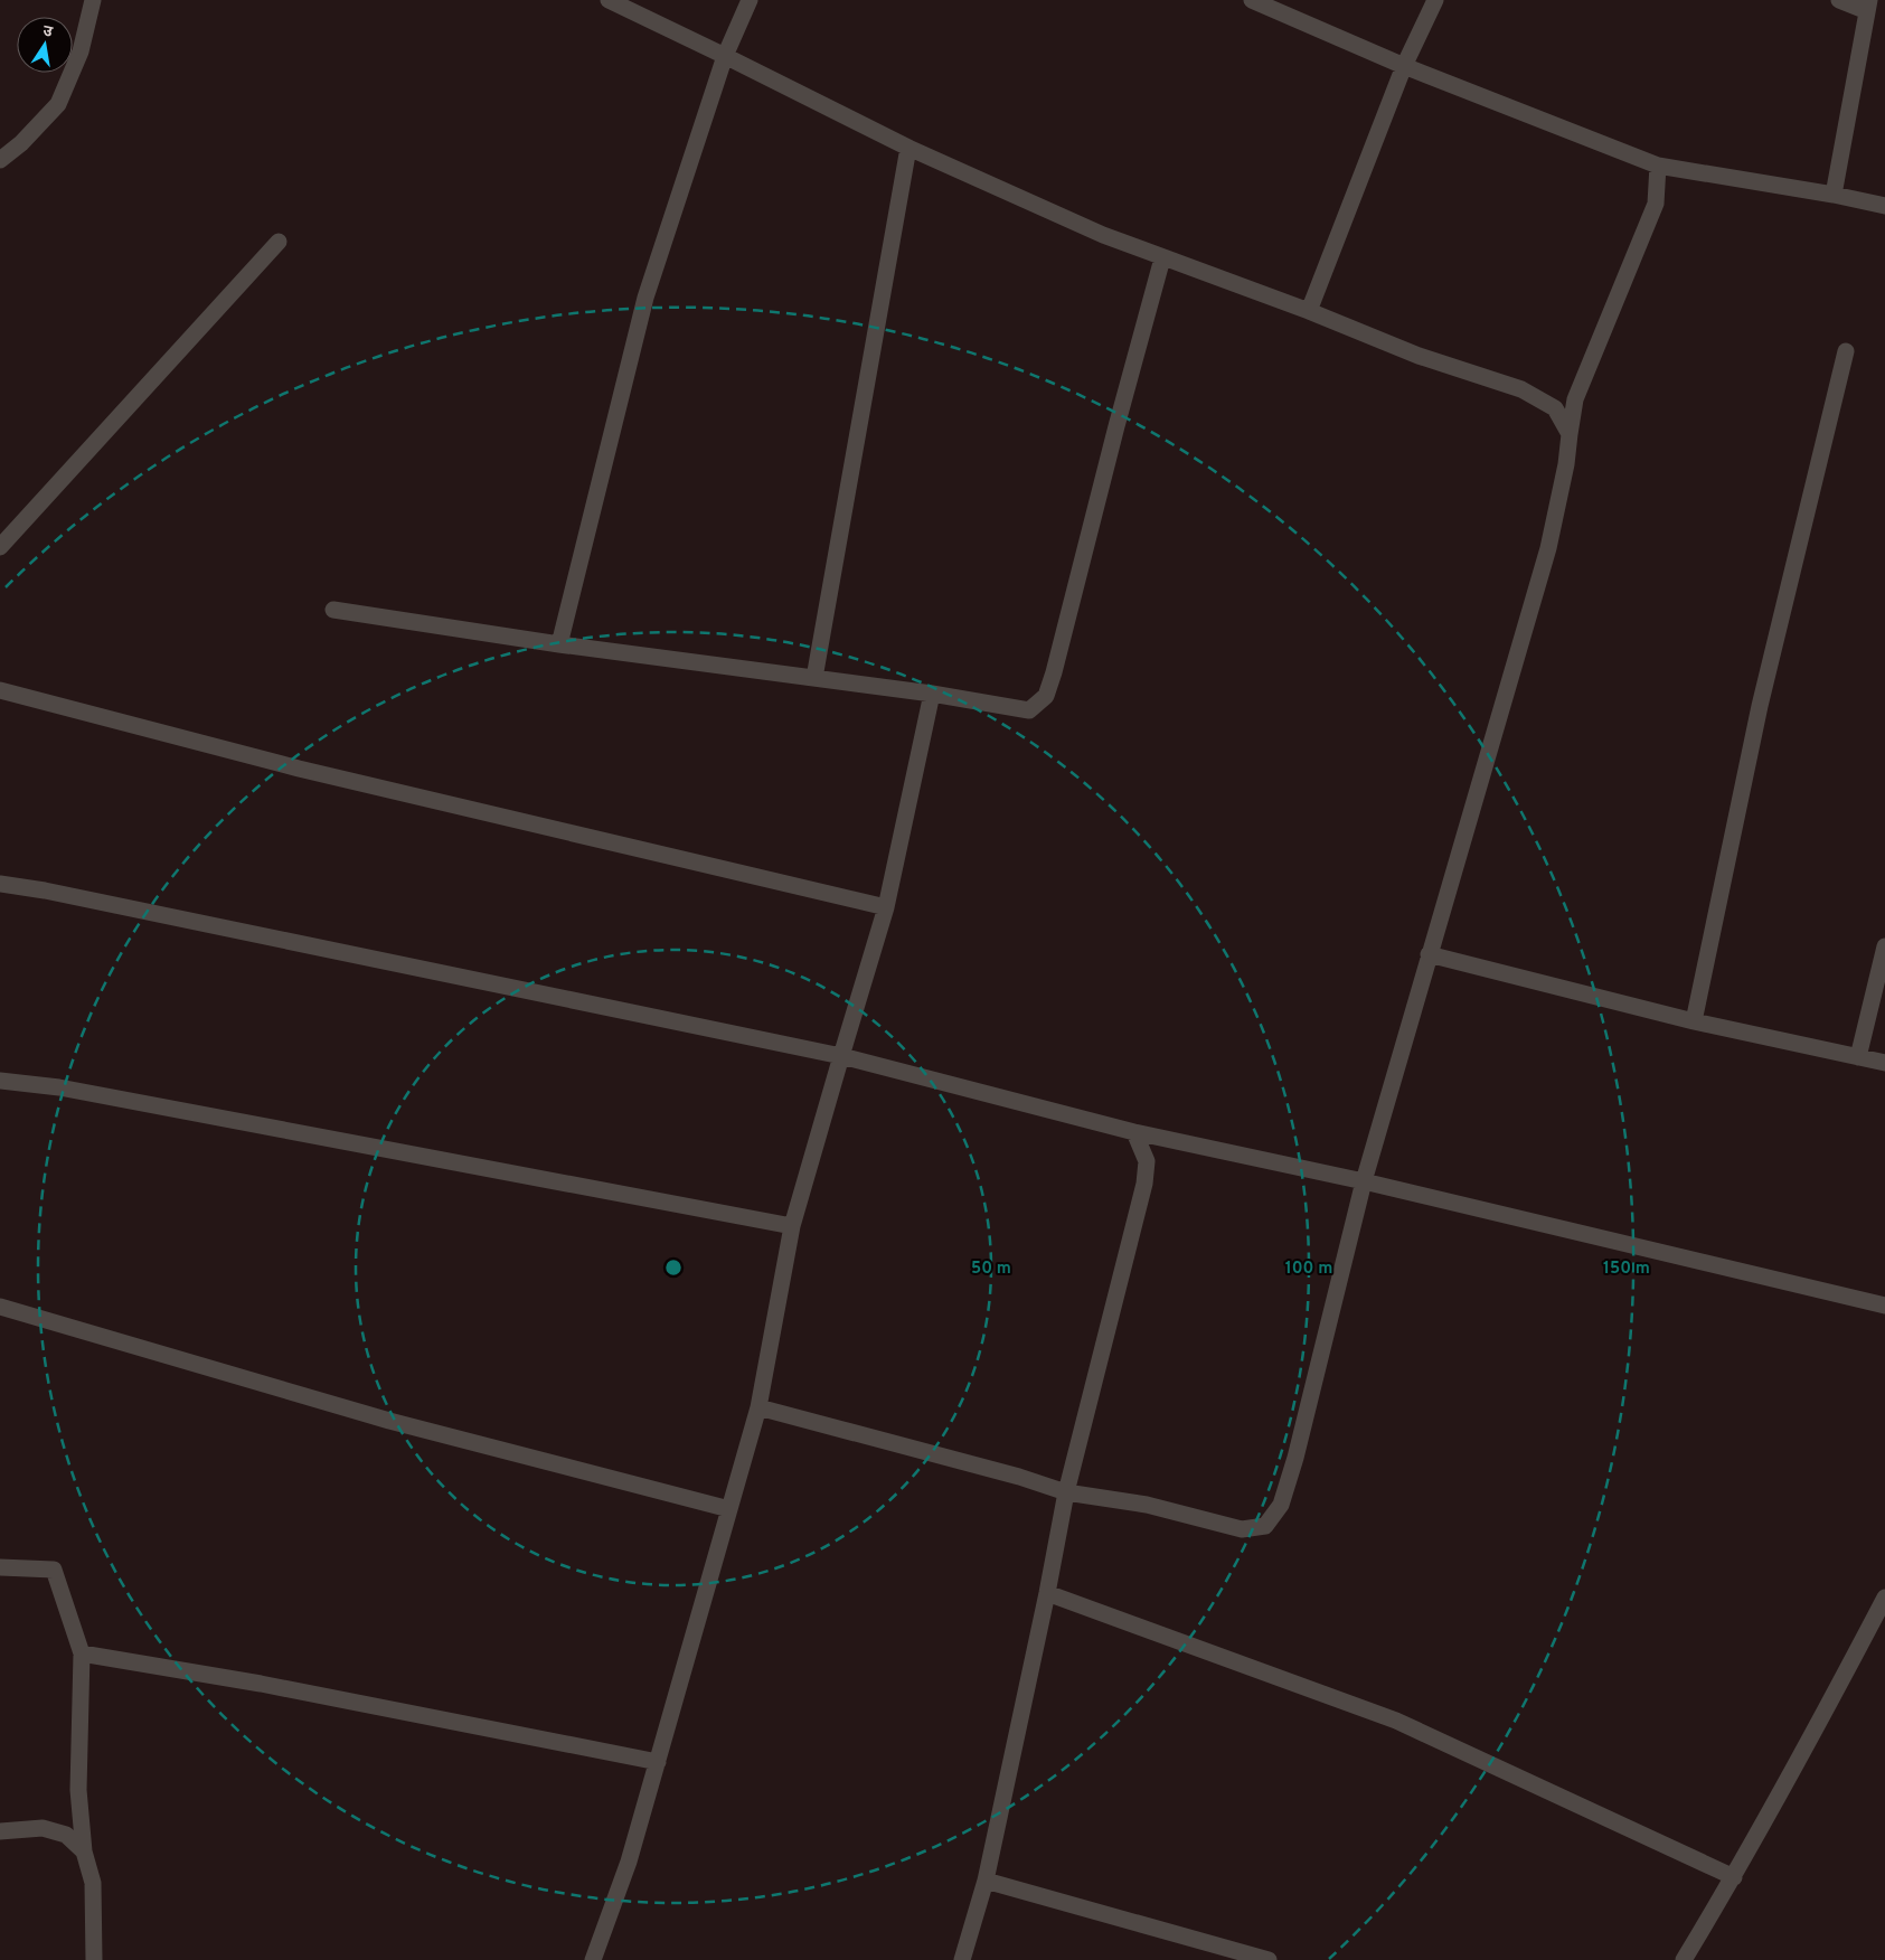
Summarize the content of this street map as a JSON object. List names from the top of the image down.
{
  "north": "top",
  "rings": ["50 m", "100 m", "150 m"]
}
